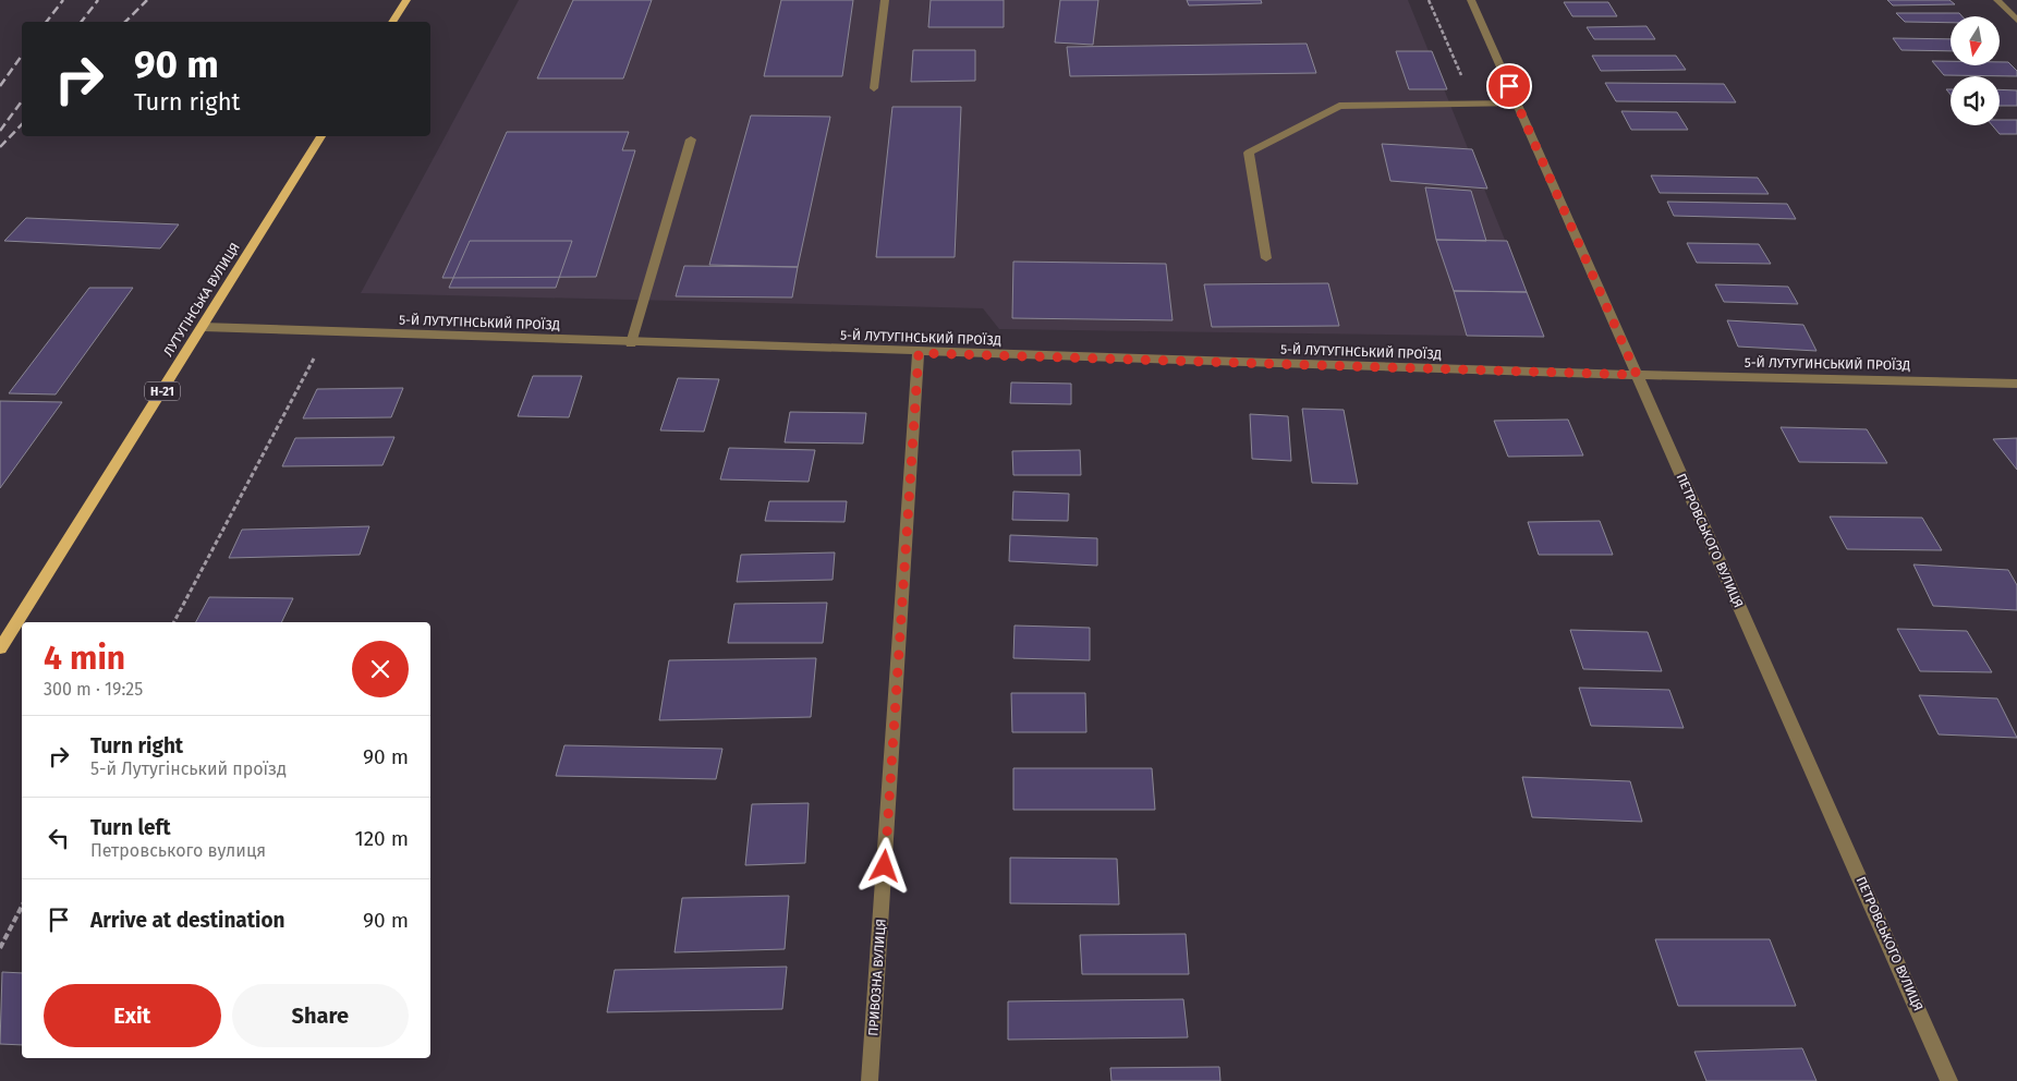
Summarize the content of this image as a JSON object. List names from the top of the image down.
{
  "streets": {
    "main road": ["ЛУТУГІНСЬКА ВУЛИЦЯ", "Н-21"],
    "street": [
      "5-Й ЛУТУГІНСЬКИЙ ПРОЇЗД",
      "5-Й ЛУТУГИНСЬКИЙ ПРОЇЗД",
      "ПЕТРОВСЬКОГО ВУЛИЦЯ",
      "ПРИВОЗНА ВУЛИЦЯ"
    ]
  },
  "crossings": [
    ["ЛУТУГІНСЬКА ВУЛИЦЯ", "5-Й ЛУТУГІНСЬКИЙ ПРОЇЗД"],
    ["5-Й ЛУТУГІНСЬКИЙ ПРОЇЗД", "5-Й ЛУТУГИНСЬКИЙ ПРОЇЗД"],
    ["5-Й ЛУТУГІНСЬКИЙ ПРОЇЗД", "ПЕТРОВСЬКОГО ВУЛИЦЯ"],
    ["5-Й ЛУТУГІНСЬКИЙ ПРОЇЗД", "ПРИВОЗНА ВУЛИЦЯ"],
    ["5-Й ЛУТУГИНСЬКИЙ ПРОЇЗД", "ПЕТРОВСЬКОГО ВУЛИЦЯ"]
  ],
  "north": "bottom",
  "page": {
    "turn": ["90 m", "Turn right"],
    "heading": ["4 min", "300 m · 19:25"],
    "list": [
      {
        "name": "Turn right",
        "note": "5-й Лутугінський проїзд",
        "value": "90 m"
      },
      {
        "name": "Turn left",
        "note": "Петровського вулиця",
        "value": "120 m"
      },
      {
        "name": "Arrive at destination",
        "value": "90 m"
      }
    ],
    "buttons": ["Exit", "Share"]
  }
}
